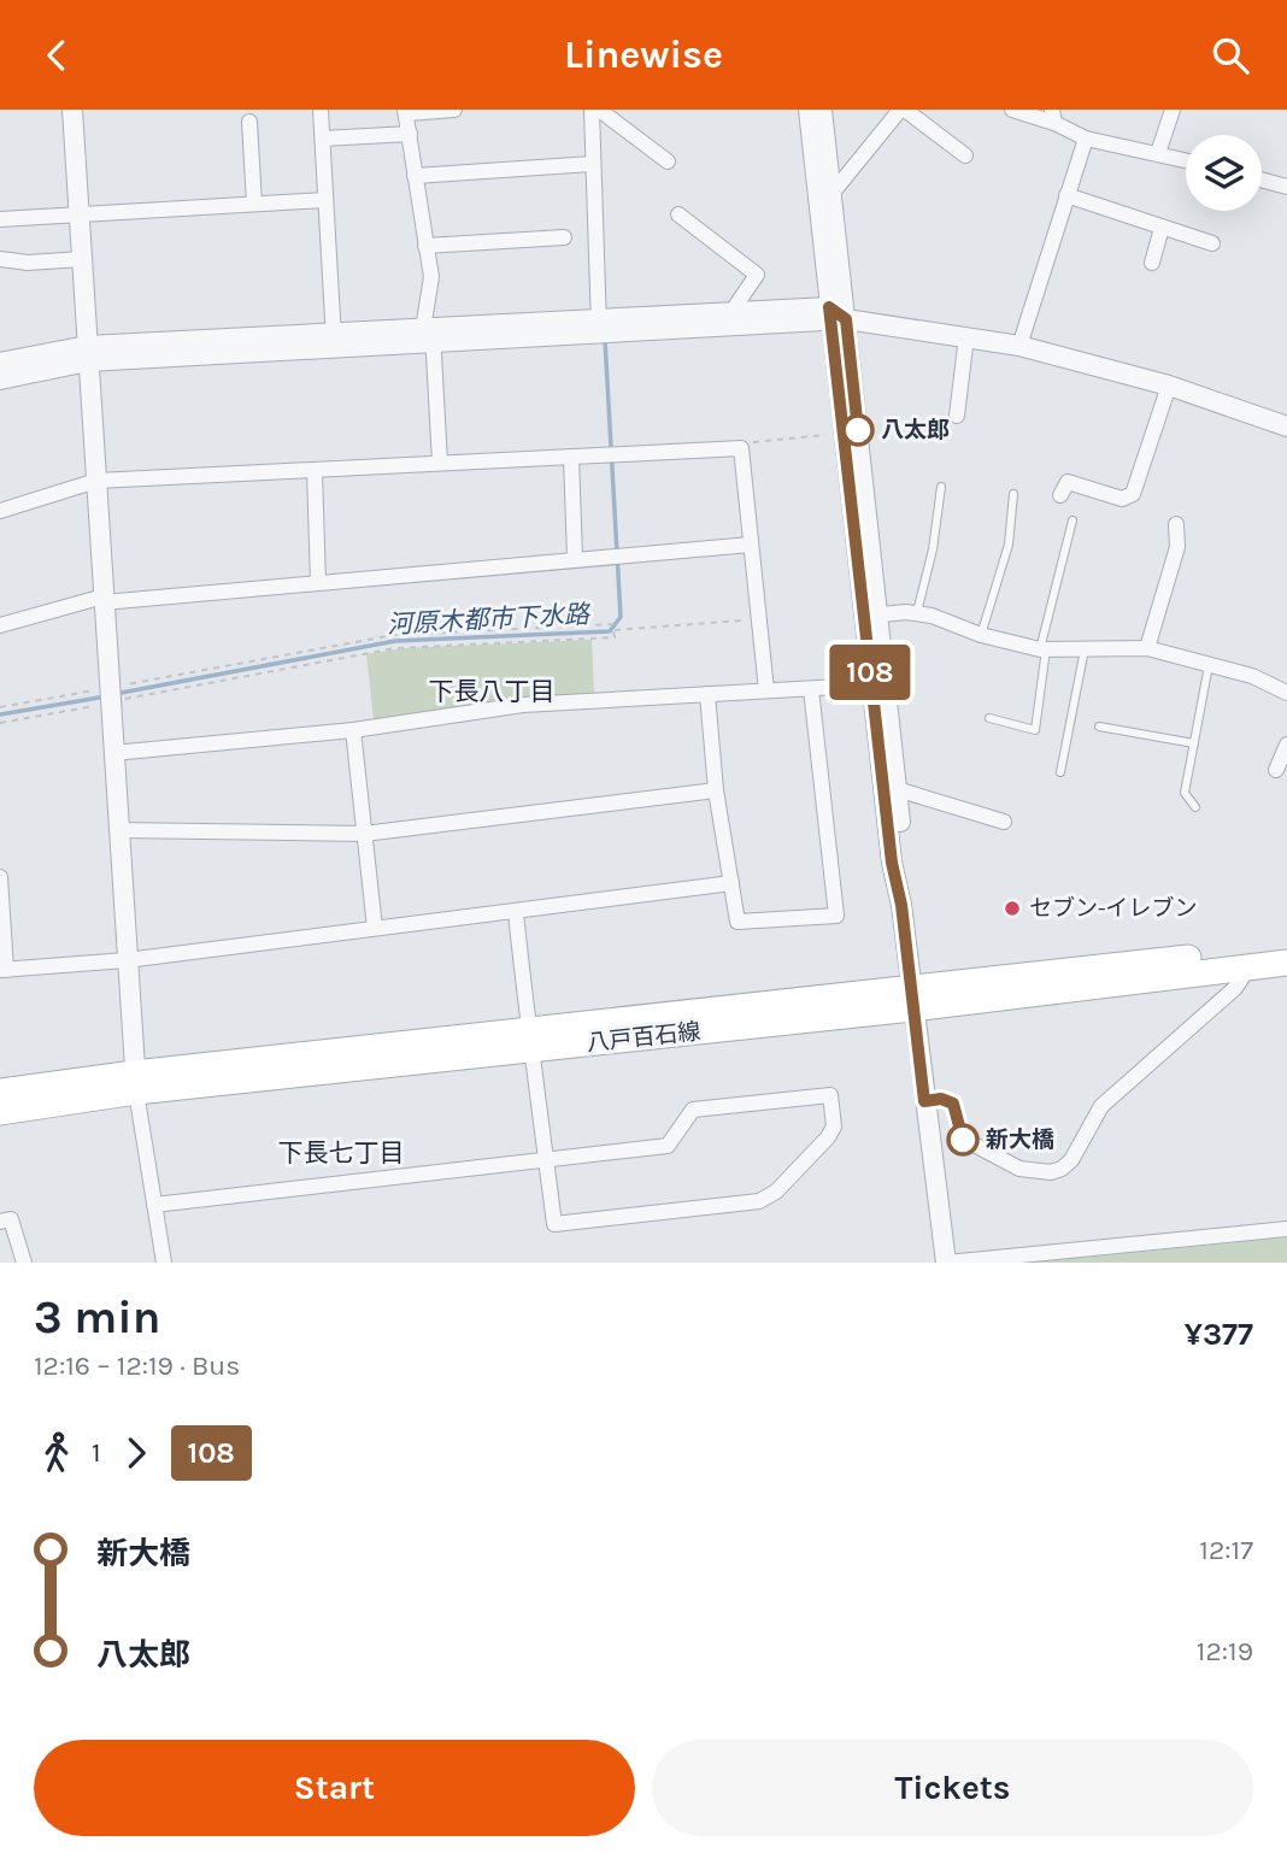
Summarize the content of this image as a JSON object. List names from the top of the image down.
{
  "streets": {
    "main road": ["八戸百石線"]
  },
  "districts": ["下長八丁目", "下長七丁目"],
  "water": ["河原木都市下水路"],
  "places": ["八太郎", "セブン-イレブン", "新大橋"],
  "lines": ["bus line 108"],
  "page": {
    "header": "Linewise",
    "on_map": "108",
    "heading": ["3 min", "12:16 – 12:19 · Bus", "¥377"],
    "legs": ["1", "108"],
    "list": [
      {
        "name": "新大橋",
        "value": "12:17"
      },
      {
        "name": "八太郎",
        "value": "12:19"
      }
    ],
    "buttons": ["Start", "Tickets"]
  }
}
